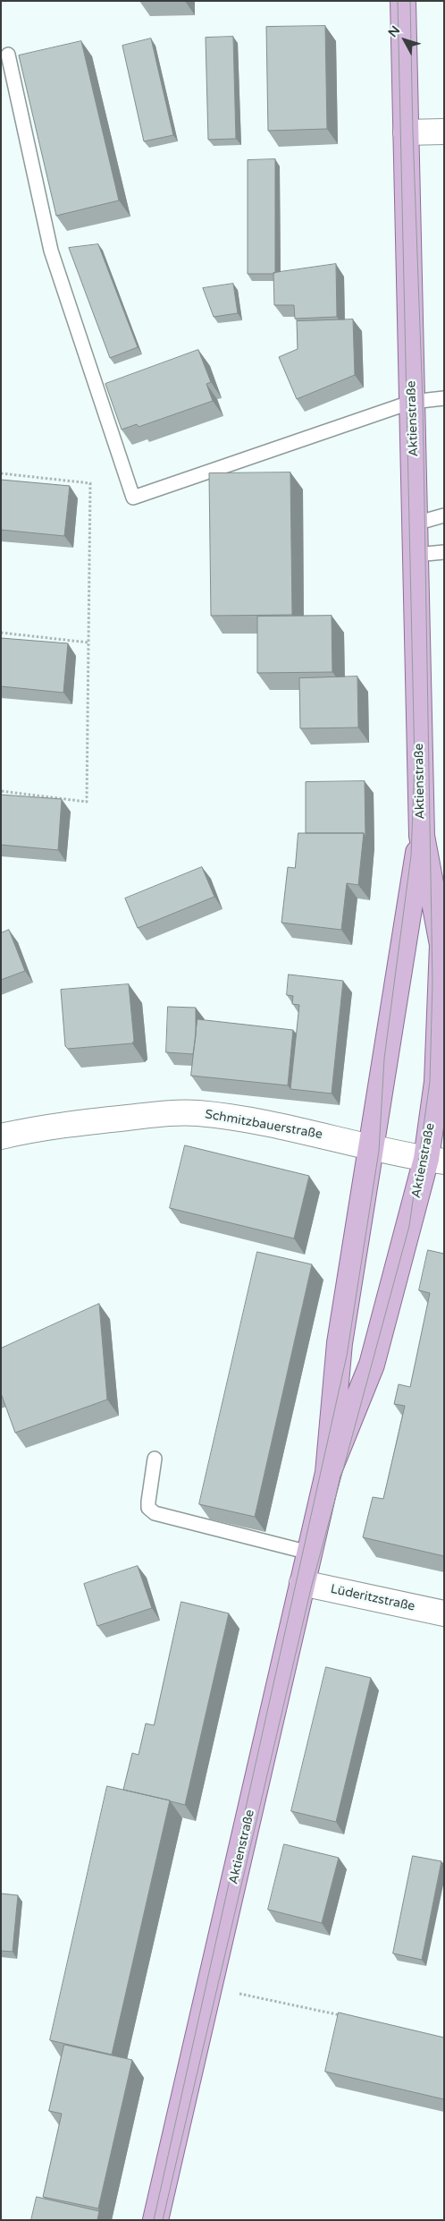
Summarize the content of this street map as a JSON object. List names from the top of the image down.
{
  "streets": {
    "main road": ["Aktienstraße"],
    "street": ["Schmitzbauerstraße", "Lüderitzstraße"]
  },
  "crossings": [
    ["Aktienstraße", "Schmitzbauerstraße"],
    ["Aktienstraße", "Lüderitzstraße"]
  ],
  "north": "top left"
}
